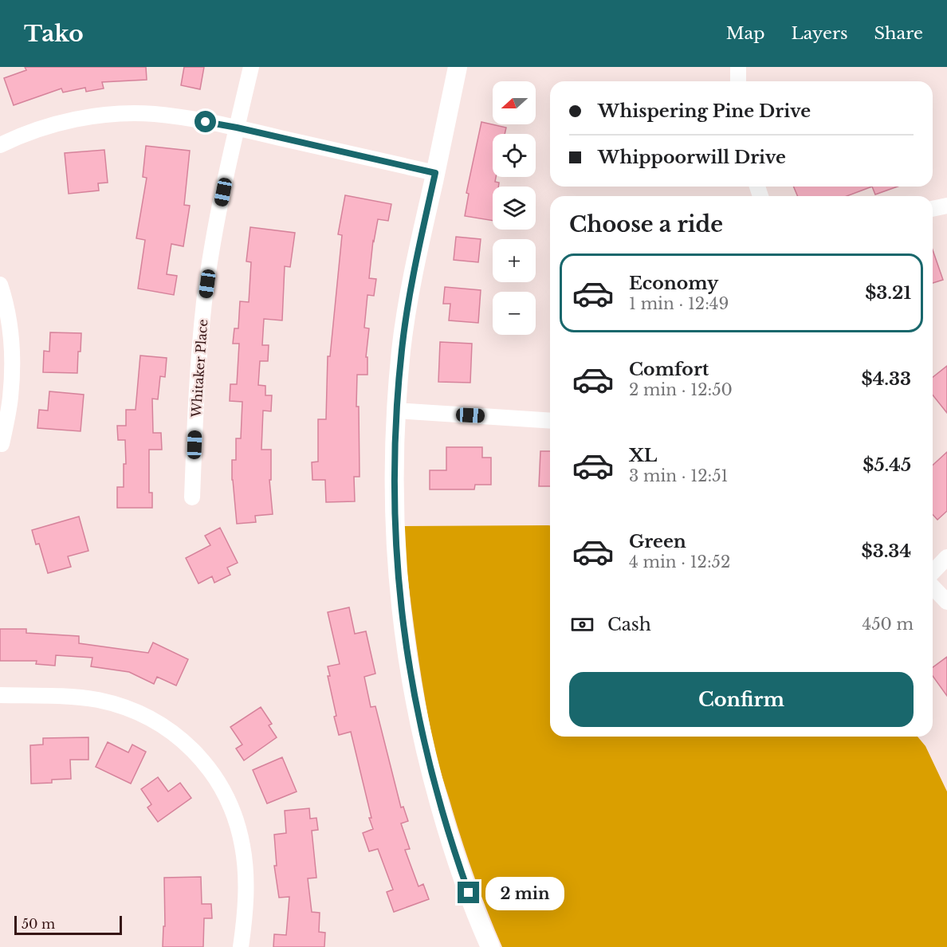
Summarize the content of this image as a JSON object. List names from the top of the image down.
{
  "streets": {
    "street": ["Whitaker Place"]
  },
  "scale_bar": "50 m",
  "north": "left",
  "page": {
    "header": "Tako",
    "nav": ["Map", "Layers", "Share"],
    "map_buttons": ["+", "−"],
    "banner": ["Whispering Pine Drive", "Whippoorwill Drive"],
    "heading": "Choose a ride",
    "list": [
      {
        "name": "Economy",
        "note": "1 min · 12:49",
        "value": "$3.21"
      },
      {
        "name": "Comfort",
        "note": "2 min · 12:50",
        "value": "$4.33"
      },
      {
        "name": "XL",
        "note": "3 min · 12:51",
        "value": "$5.45"
      },
      {
        "name": "Green",
        "note": "4 min · 12:52",
        "value": "$3.34"
      }
    ],
    "pay": ["Cash", "450 m"],
    "buttons": "Confirm",
    "bubble": "2 min",
    "scale": "50 m"
  }
}
